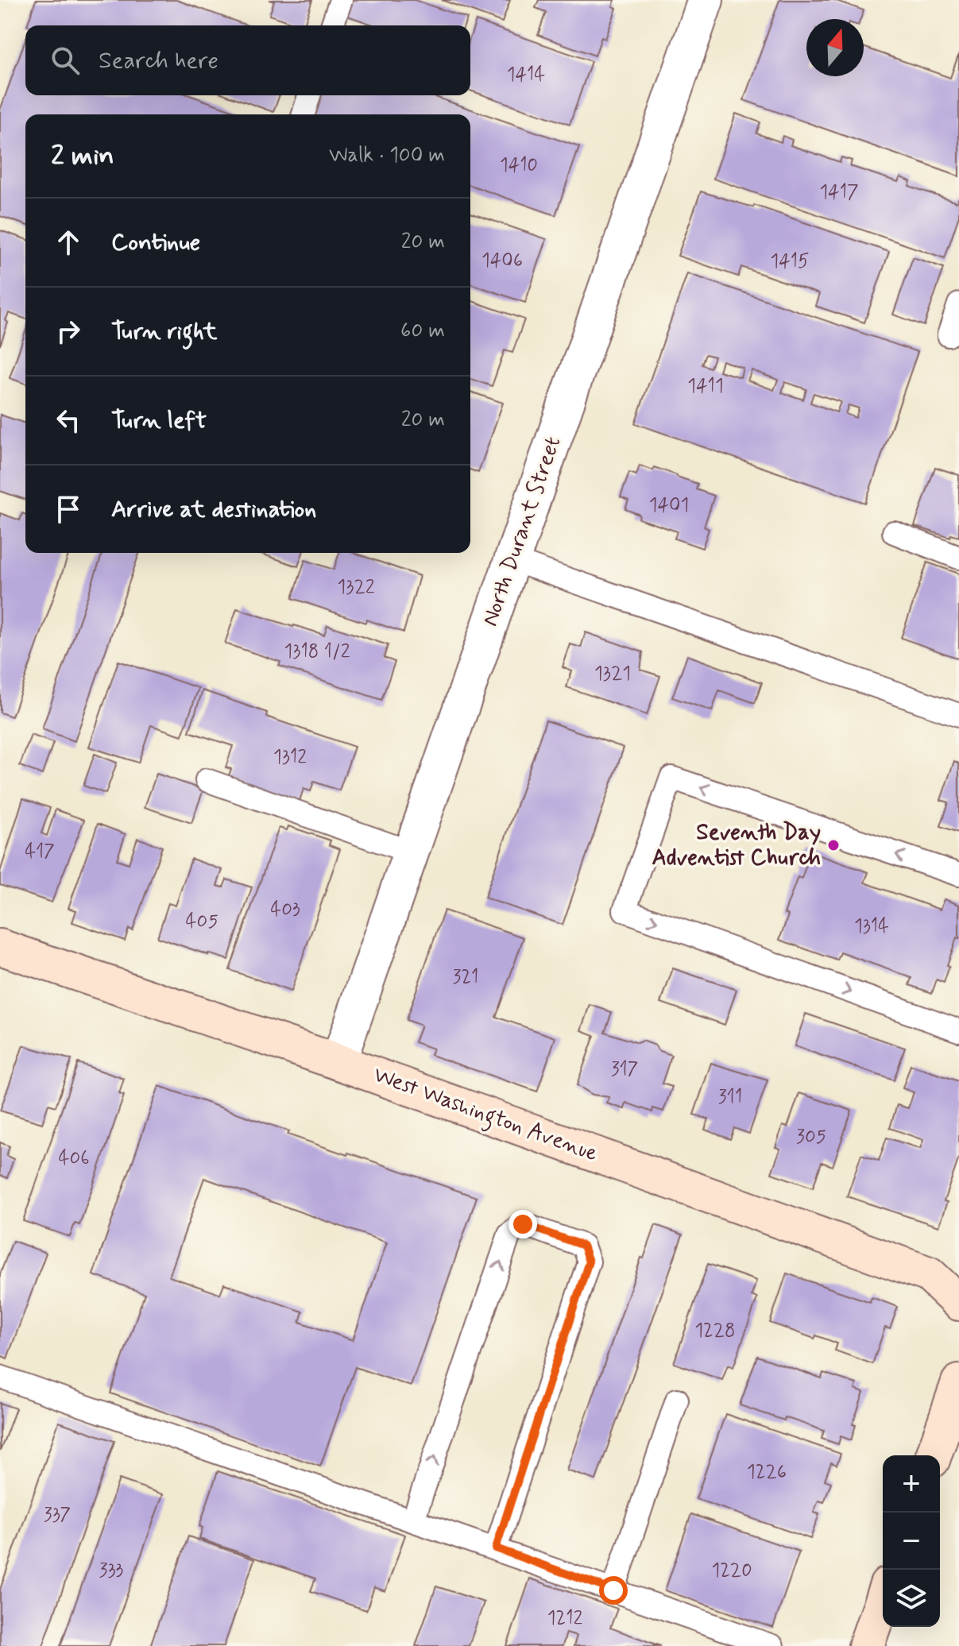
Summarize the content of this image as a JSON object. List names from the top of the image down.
{
  "streets": {
    "street": ["North Durant Street", "West Washington Avenue"]
  },
  "crossings": [
    ["North Durant Street", "West Washington Avenue"]
  ],
  "places": ["Seventh Day Adventist Church"],
  "house_numbers": [
    "1414",
    "1410",
    "1417",
    "1406",
    "1415",
    "1411",
    "1401",
    "1322",
    "1318 1/2",
    "1321",
    "1312",
    "417",
    "403",
    "405",
    "1314",
    "321",
    "317",
    "311",
    "305",
    "406",
    "1228",
    "1226",
    "337",
    "333",
    "1220",
    "1212"
  ],
  "north": "top",
  "page": {
    "search": "Search here",
    "heading": ["2 min", "Walk · 100 m"],
    "list": [
      ["Continue", "20 m"],
      ["Turn right", "60 m"],
      ["Turn left", "20 m"],
      "Arrive at destination"
    ],
    "map_buttons": ["+", "−"]
  }
}
